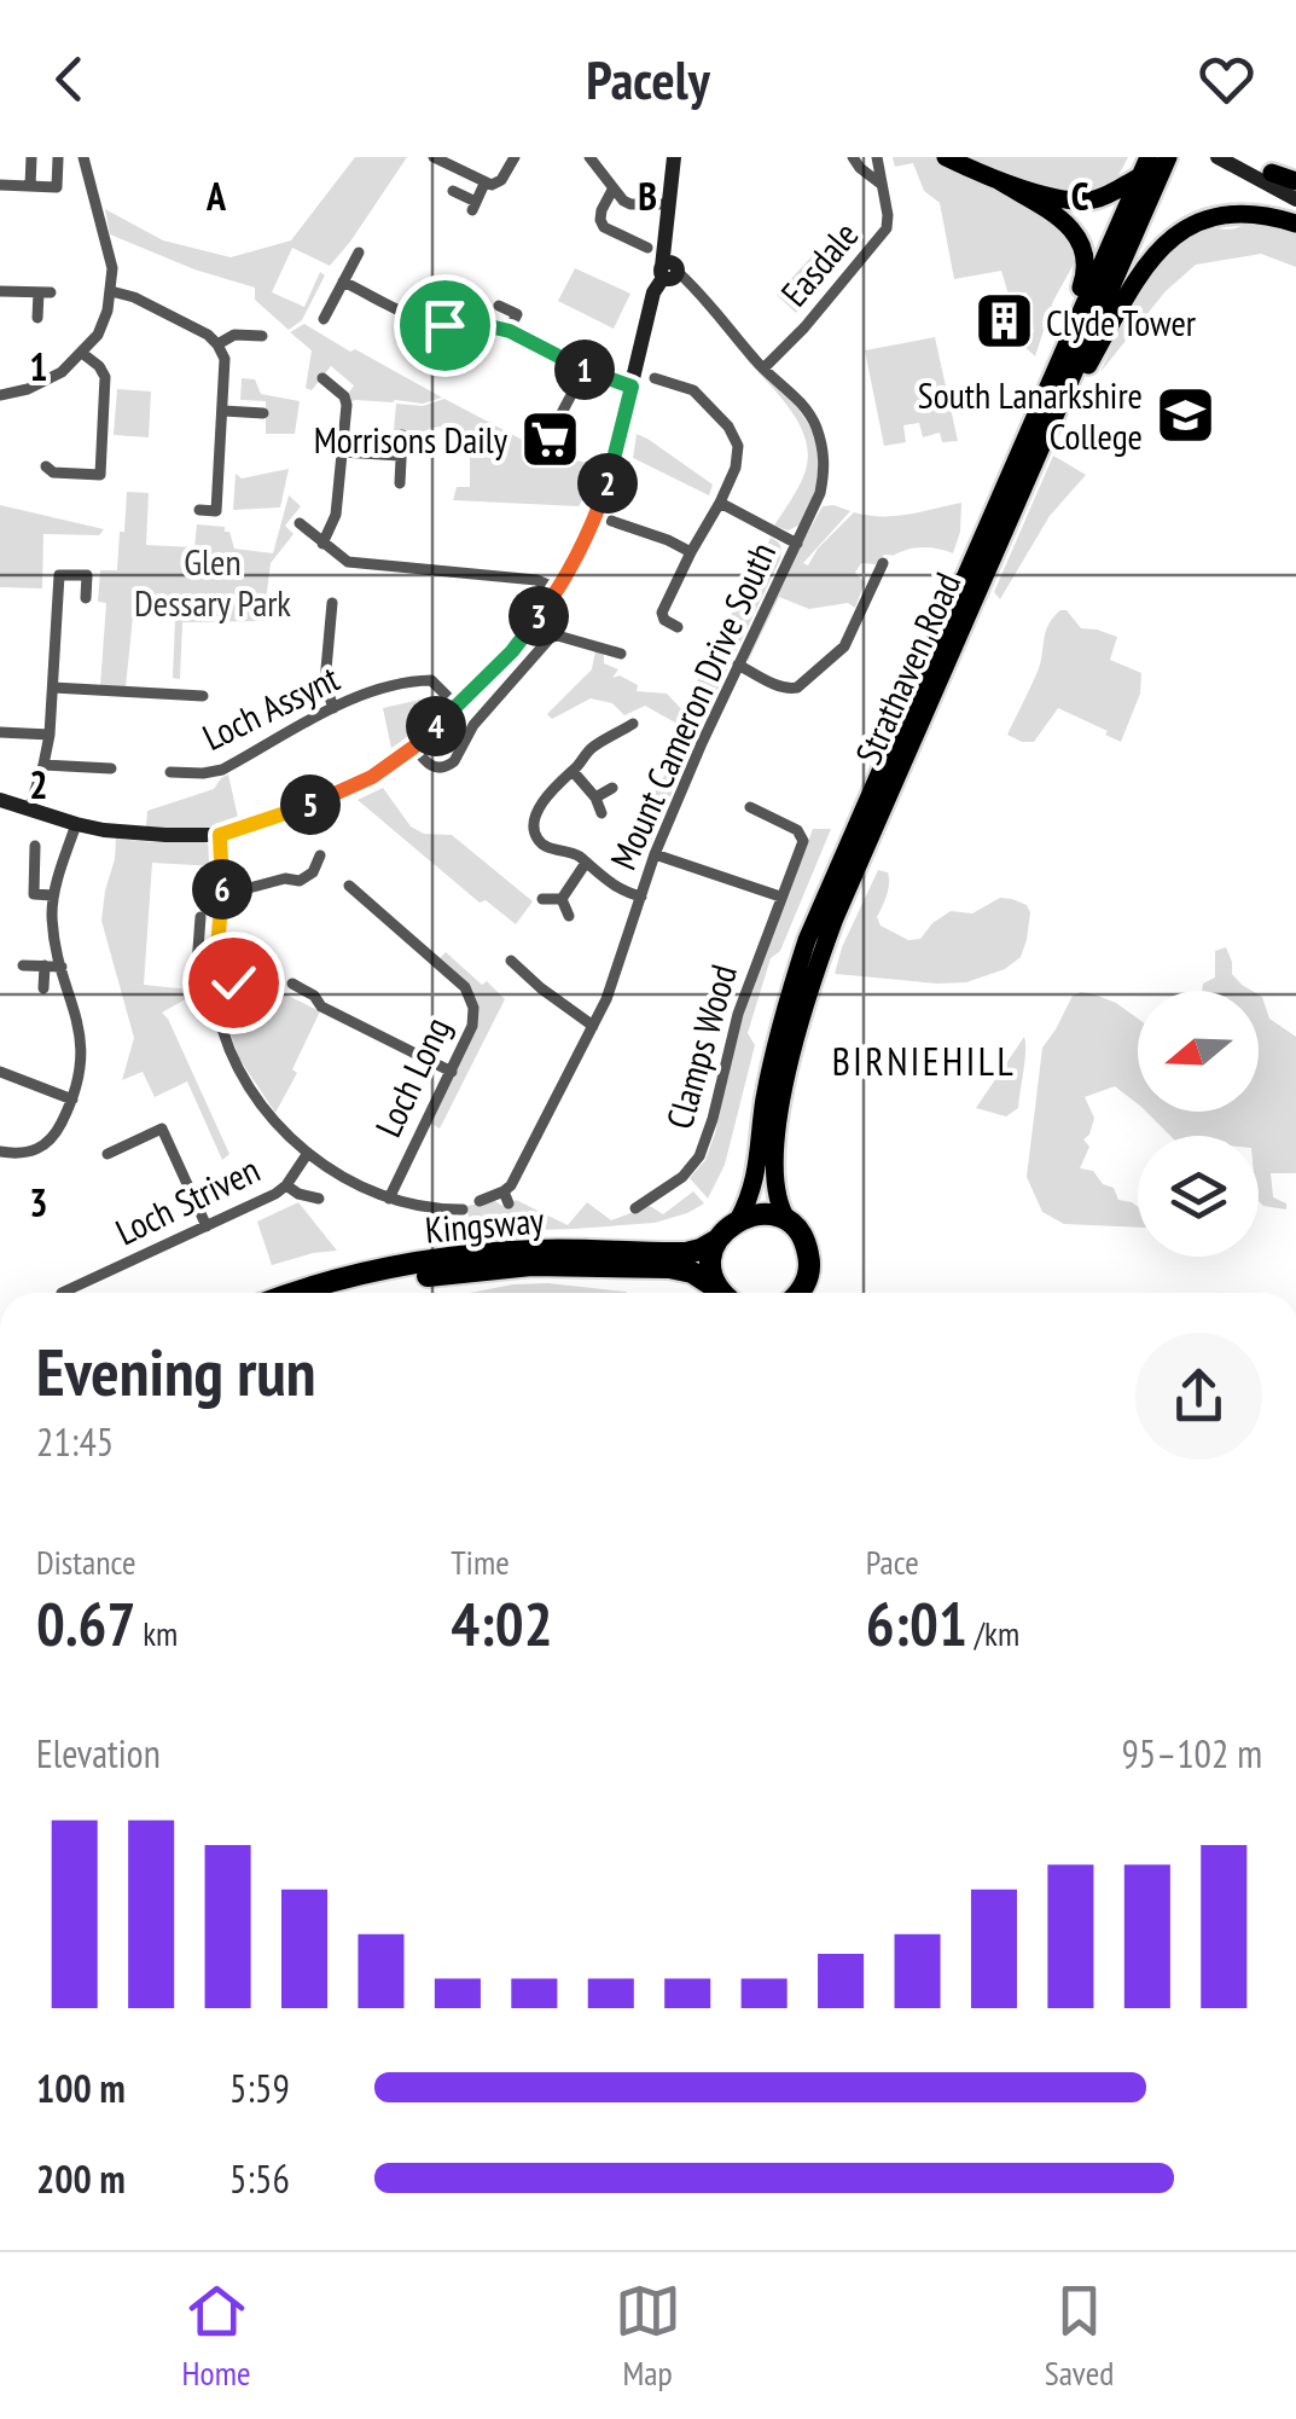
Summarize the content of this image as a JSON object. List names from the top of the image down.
{
  "streets": {
    "highway": ["Kingsway"],
    "main road": ["Strathaven Road"],
    "street": [
      "Easdale",
      "Mount Cameron Drive South",
      "Loch Assynt",
      "Clamps Wood",
      "Loch Long",
      "Loch Striven"
    ]
  },
  "crossings": [
    ["Easdale", "Mount Cameron Drive South"]
  ],
  "districts": ["BIRNIEHILL"],
  "parks": ["Glen Dessary Park"],
  "places": {
    "building": ["Clyde Tower"],
    "school or university": ["South Lanarkshire College"],
    "supermarket": ["Morrisons Daily"]
  },
  "north": "left",
  "page": {
    "header": "Pacely",
    "pins": [
      "1",
      "2",
      "3",
      "4",
      "5",
      "6"
    ],
    "heading": ["Evening run", "21:45"],
    "stats": [
      ["Distance", "0.67 km"],
      ["Time", "4:02"],
      ["Pace", "6:01 /km"]
    ],
    "chart": ["Elevation", "95–102 m"],
    "list": [
      {
        "name": "100 m",
        "note": "5:59"
      },
      {
        "name": "200 m",
        "note": "5:56"
      }
    ],
    "tabs": ["Home", "Map", "Saved"]
  },
  "grid": {
    "columns": ["A", "B", "C"],
    "rows": ["1", "2", "3"]
  }
}
